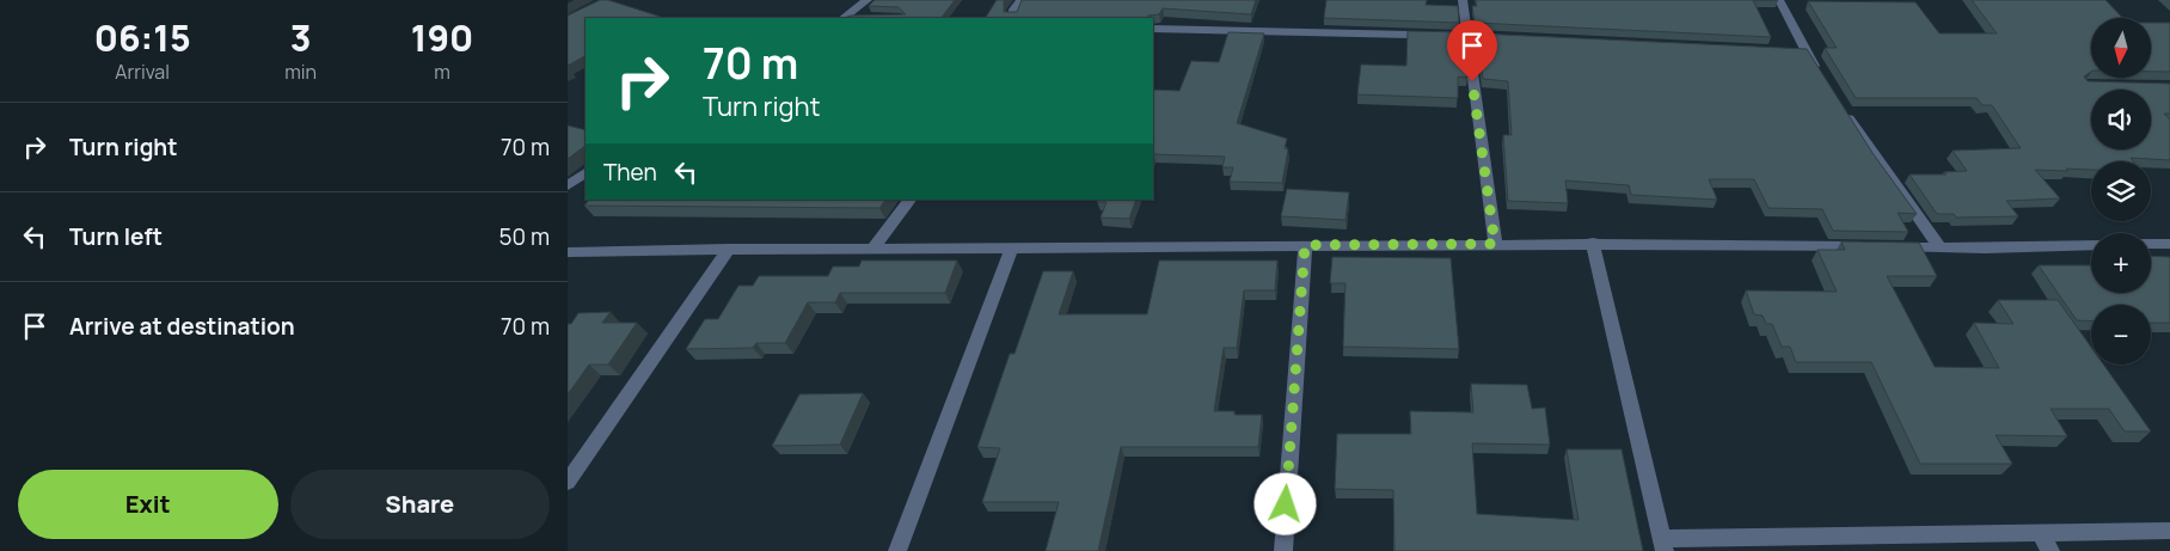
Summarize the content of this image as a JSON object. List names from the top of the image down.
{
  "north": "bottom",
  "page": {
    "eta": [
      "06:15",
      "Arrival",
      "3",
      "min",
      "190",
      "m"
    ],
    "map_buttons": ["+", "−"],
    "turn": ["70 m", "Turn right"],
    "list": [
      {
        "name": "Turn right",
        "value": "70 m"
      },
      {
        "name": "Turn left",
        "value": "50 m"
      },
      {
        "name": "Arrive at destination",
        "value": "70 m"
      }
    ],
    "then": "Then",
    "buttons": ["Exit", "Share"]
  }
}
